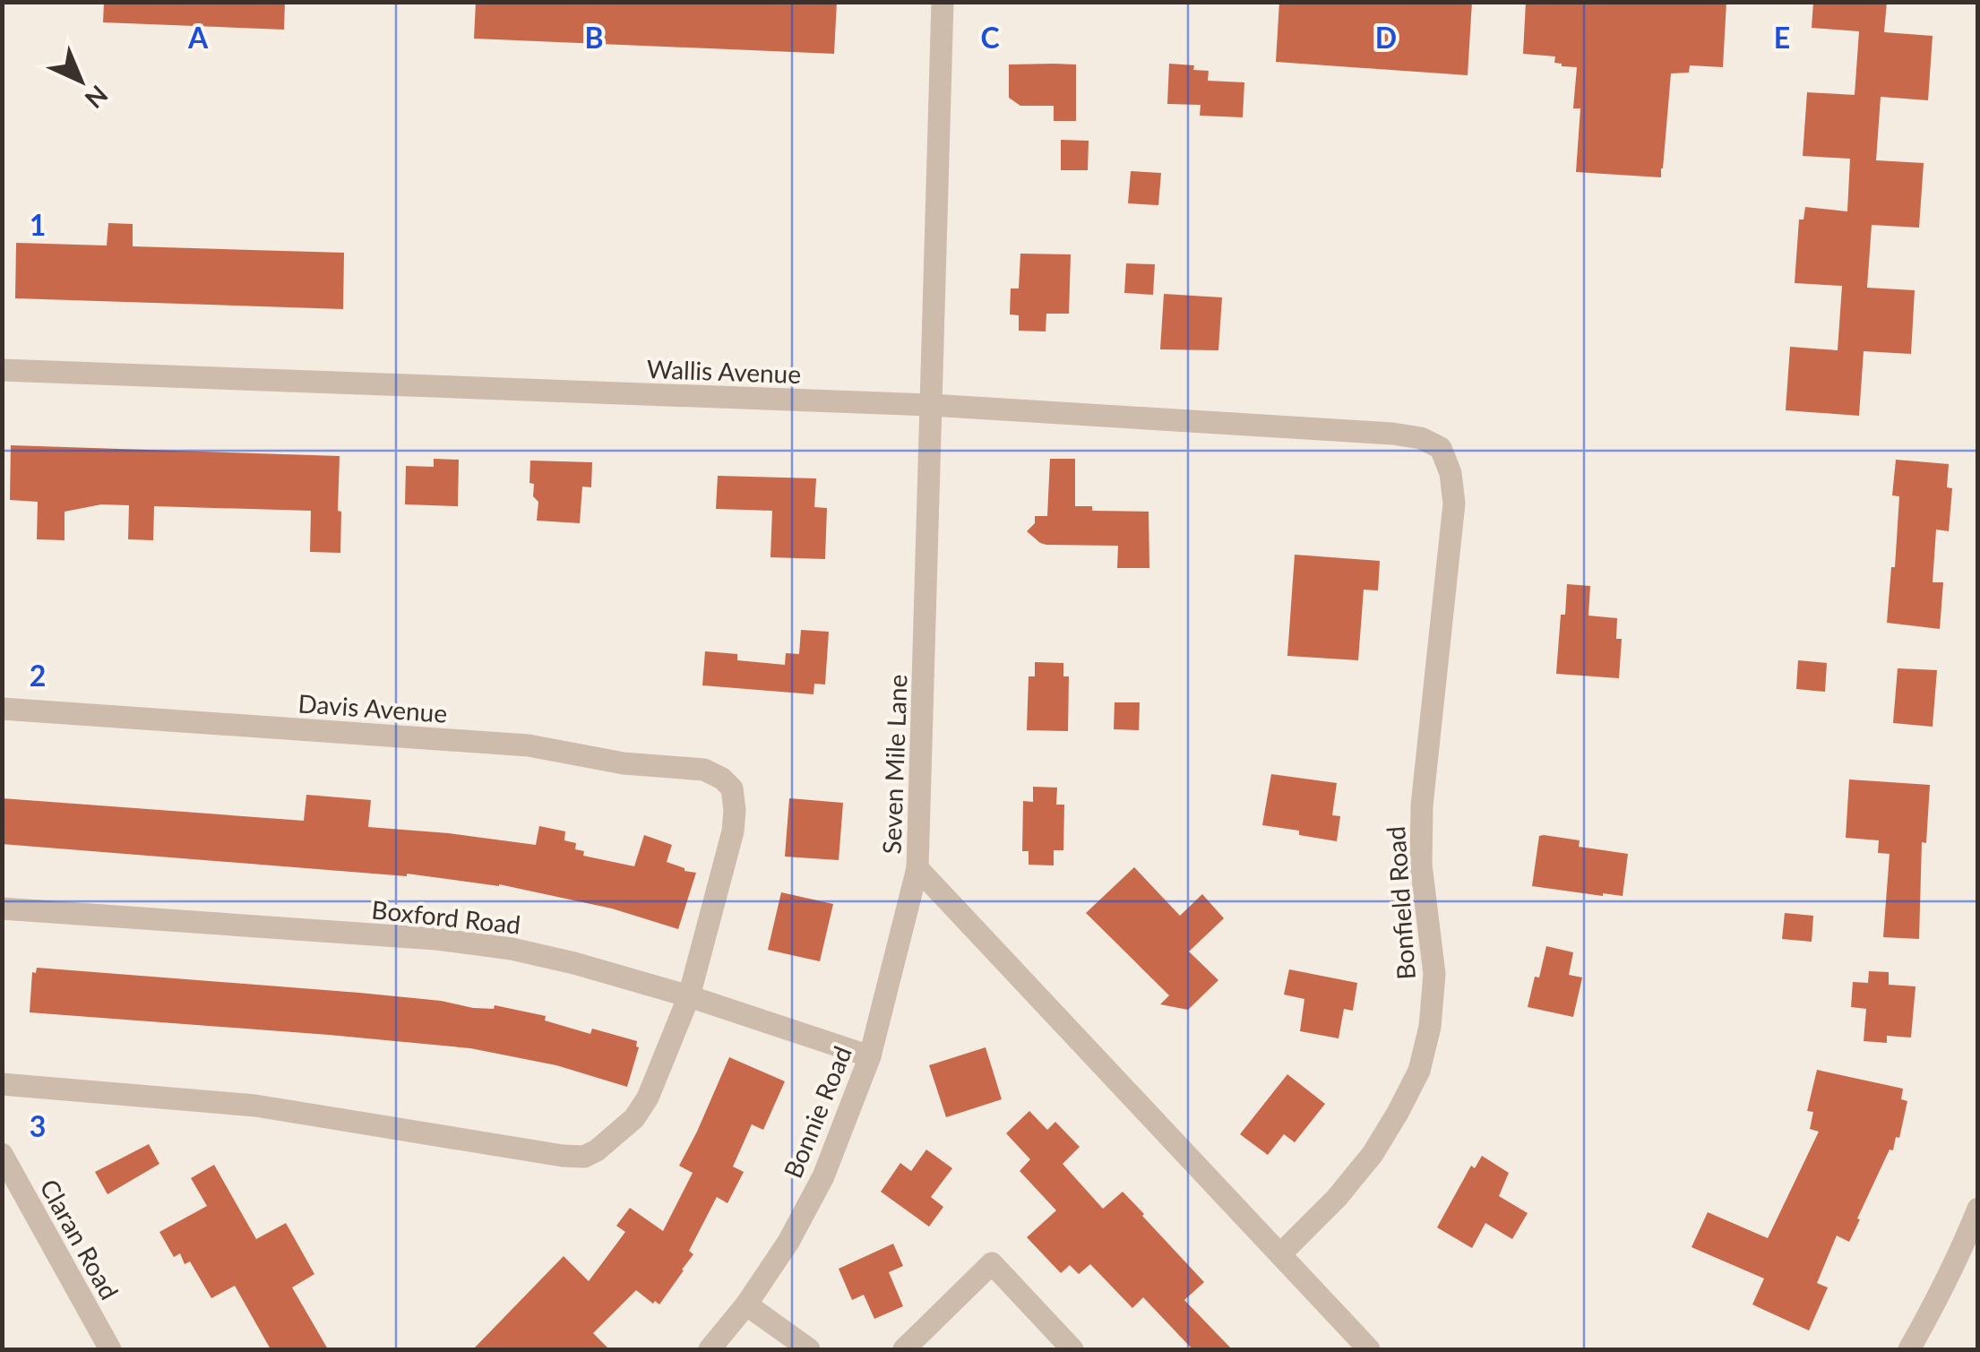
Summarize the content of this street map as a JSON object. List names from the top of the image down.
{
  "streets": {
    "street": [
      "Wallis Avenue",
      "Davis Avenue",
      "Seven Mile Lane",
      "Bonfield Road",
      "Boxford Road",
      "Bonnie Road",
      "Claran Road"
    ]
  },
  "crossings": [
    ["Wallis Avenue", "Seven Mile Lane"],
    ["Wallis Avenue", "Bonfield Road"],
    ["Davis Avenue", "Boxford Road"],
    ["Seven Mile Lane", "Bonfield Road"],
    ["Seven Mile Lane", "Bonnie Road"],
    ["Boxford Road", "Bonnie Road"]
  ],
  "north": "bottom right",
  "grid": {
    "columns": [
      "A",
      "B",
      "C",
      "D",
      "E"
    ],
    "rows": ["1", "2", "3"]
  }
}
